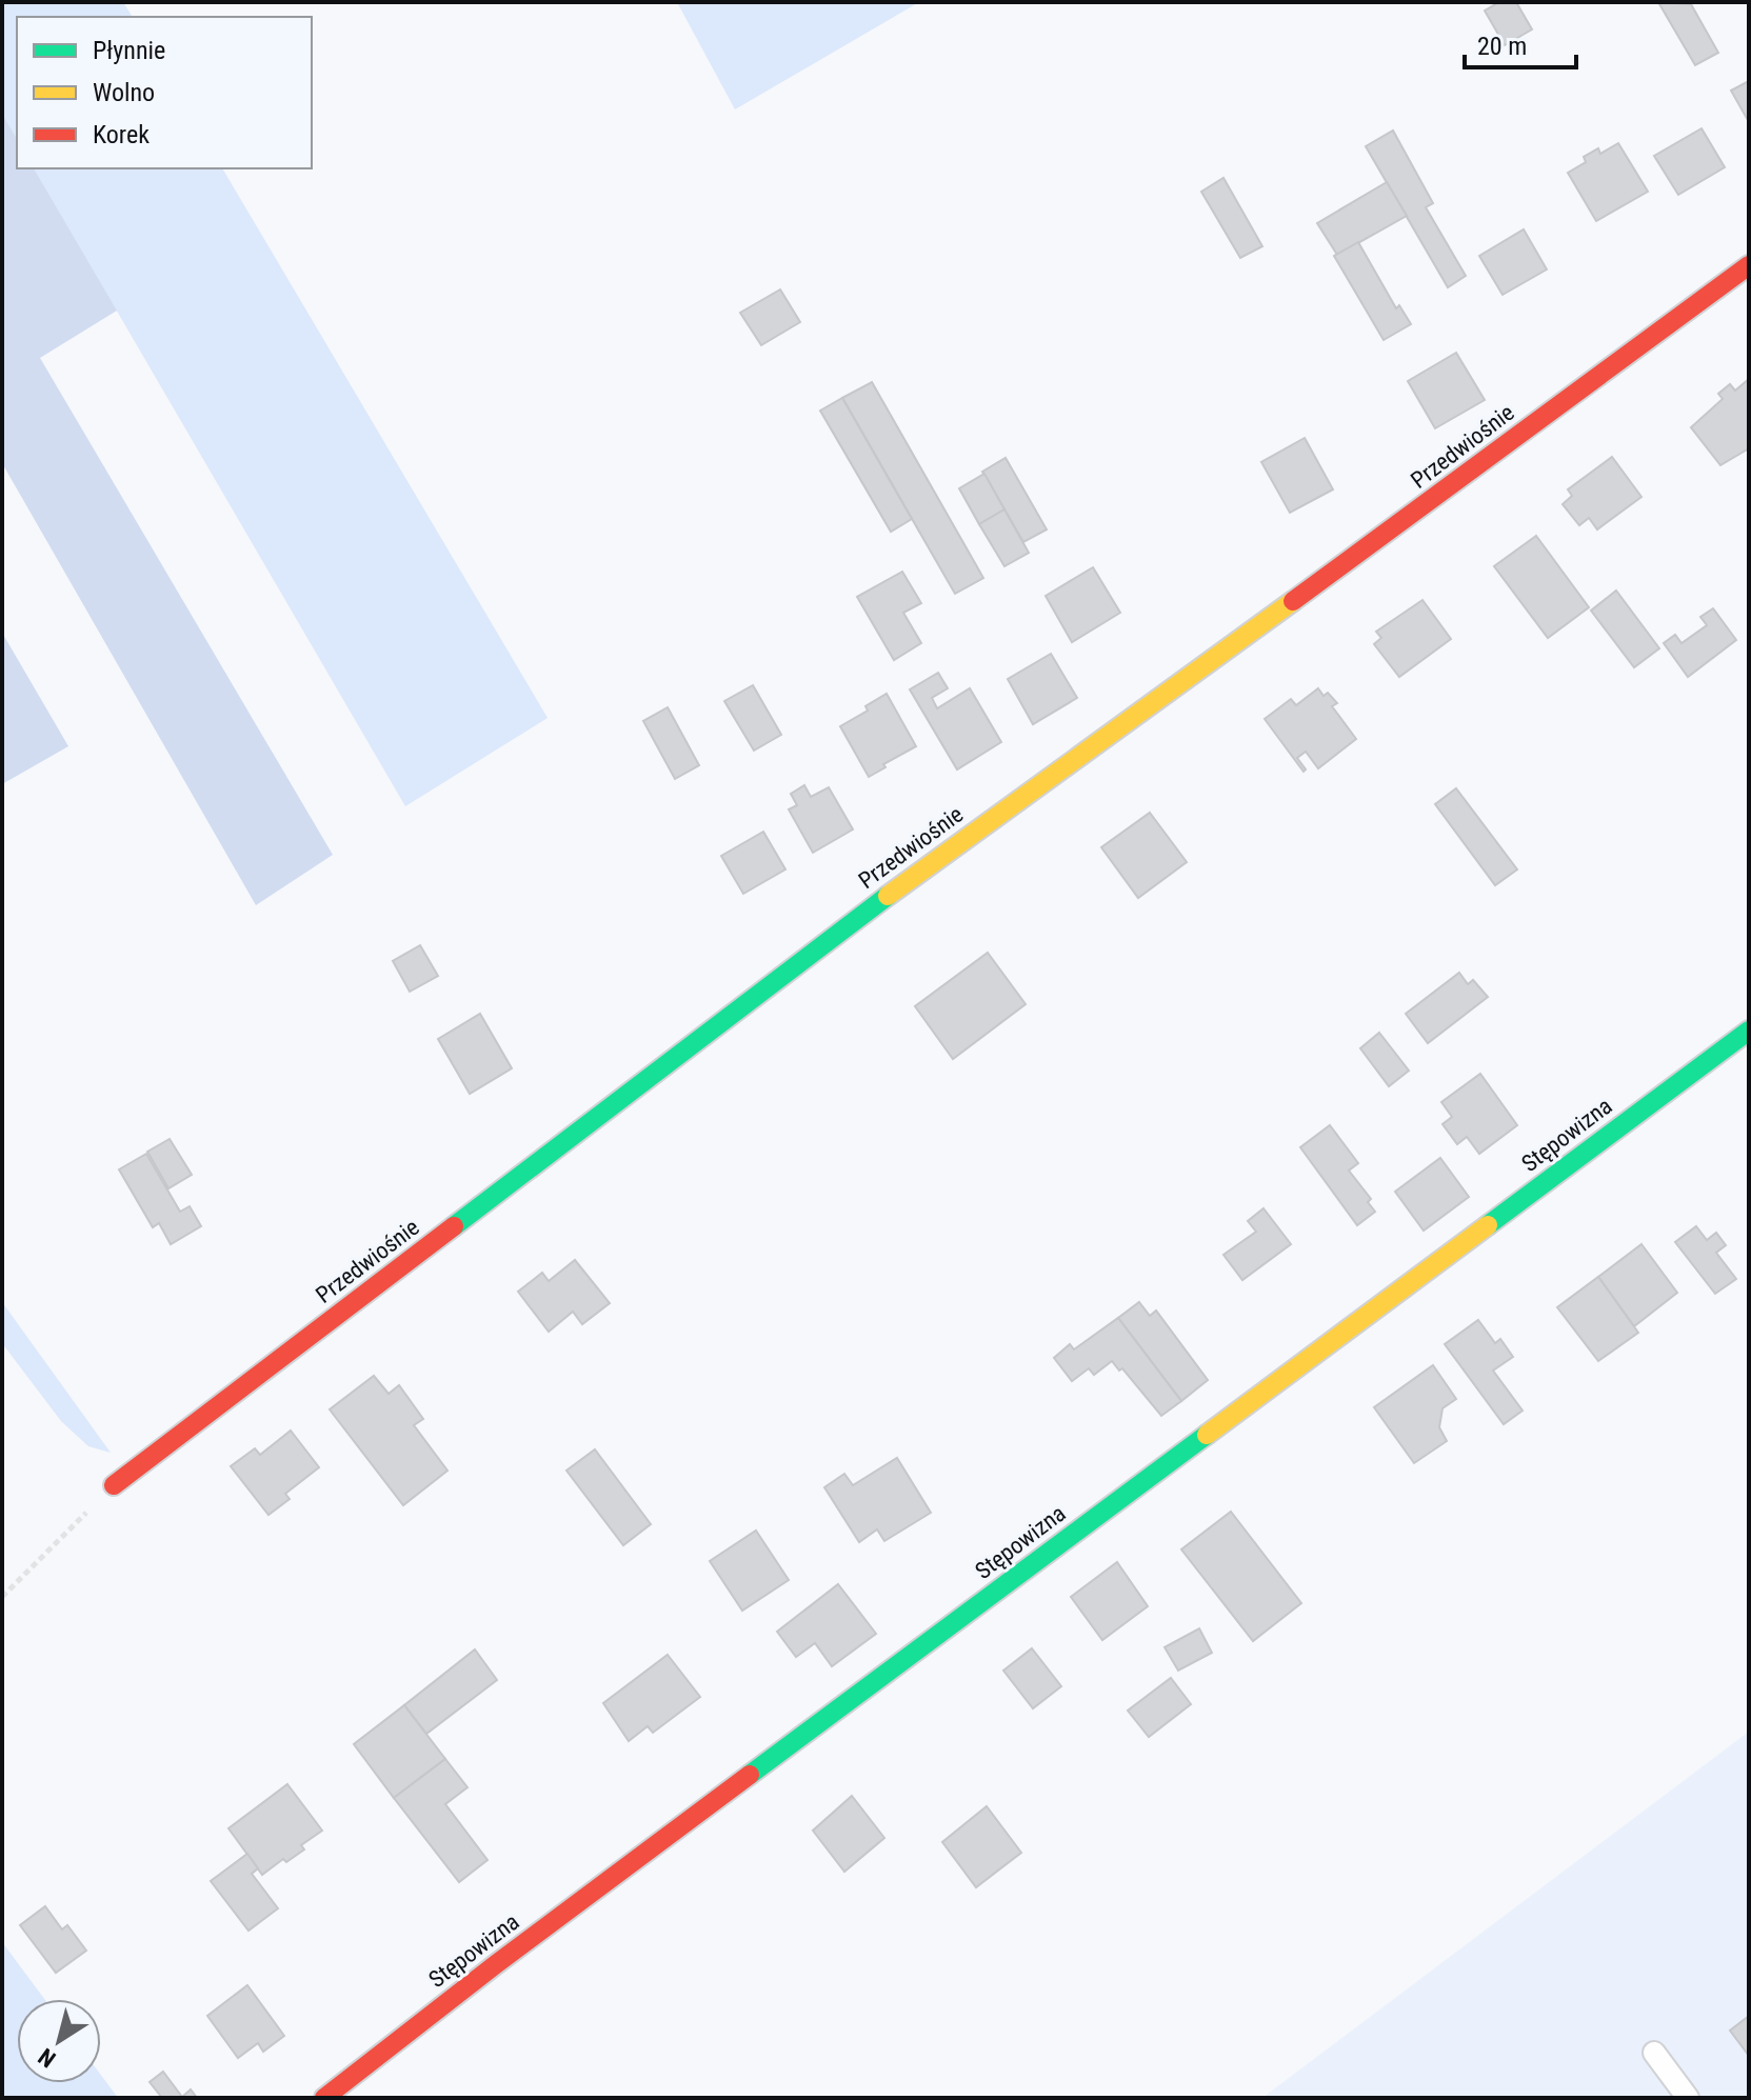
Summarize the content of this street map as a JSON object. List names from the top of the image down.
{
  "streets": {
    "street": ["Przedwiośnie", "Stępowizna"]
  },
  "legend": ["Płynnie", "Wolno", "Korek"],
  "scale_bar": "20 m",
  "north": "bottom left"
}
